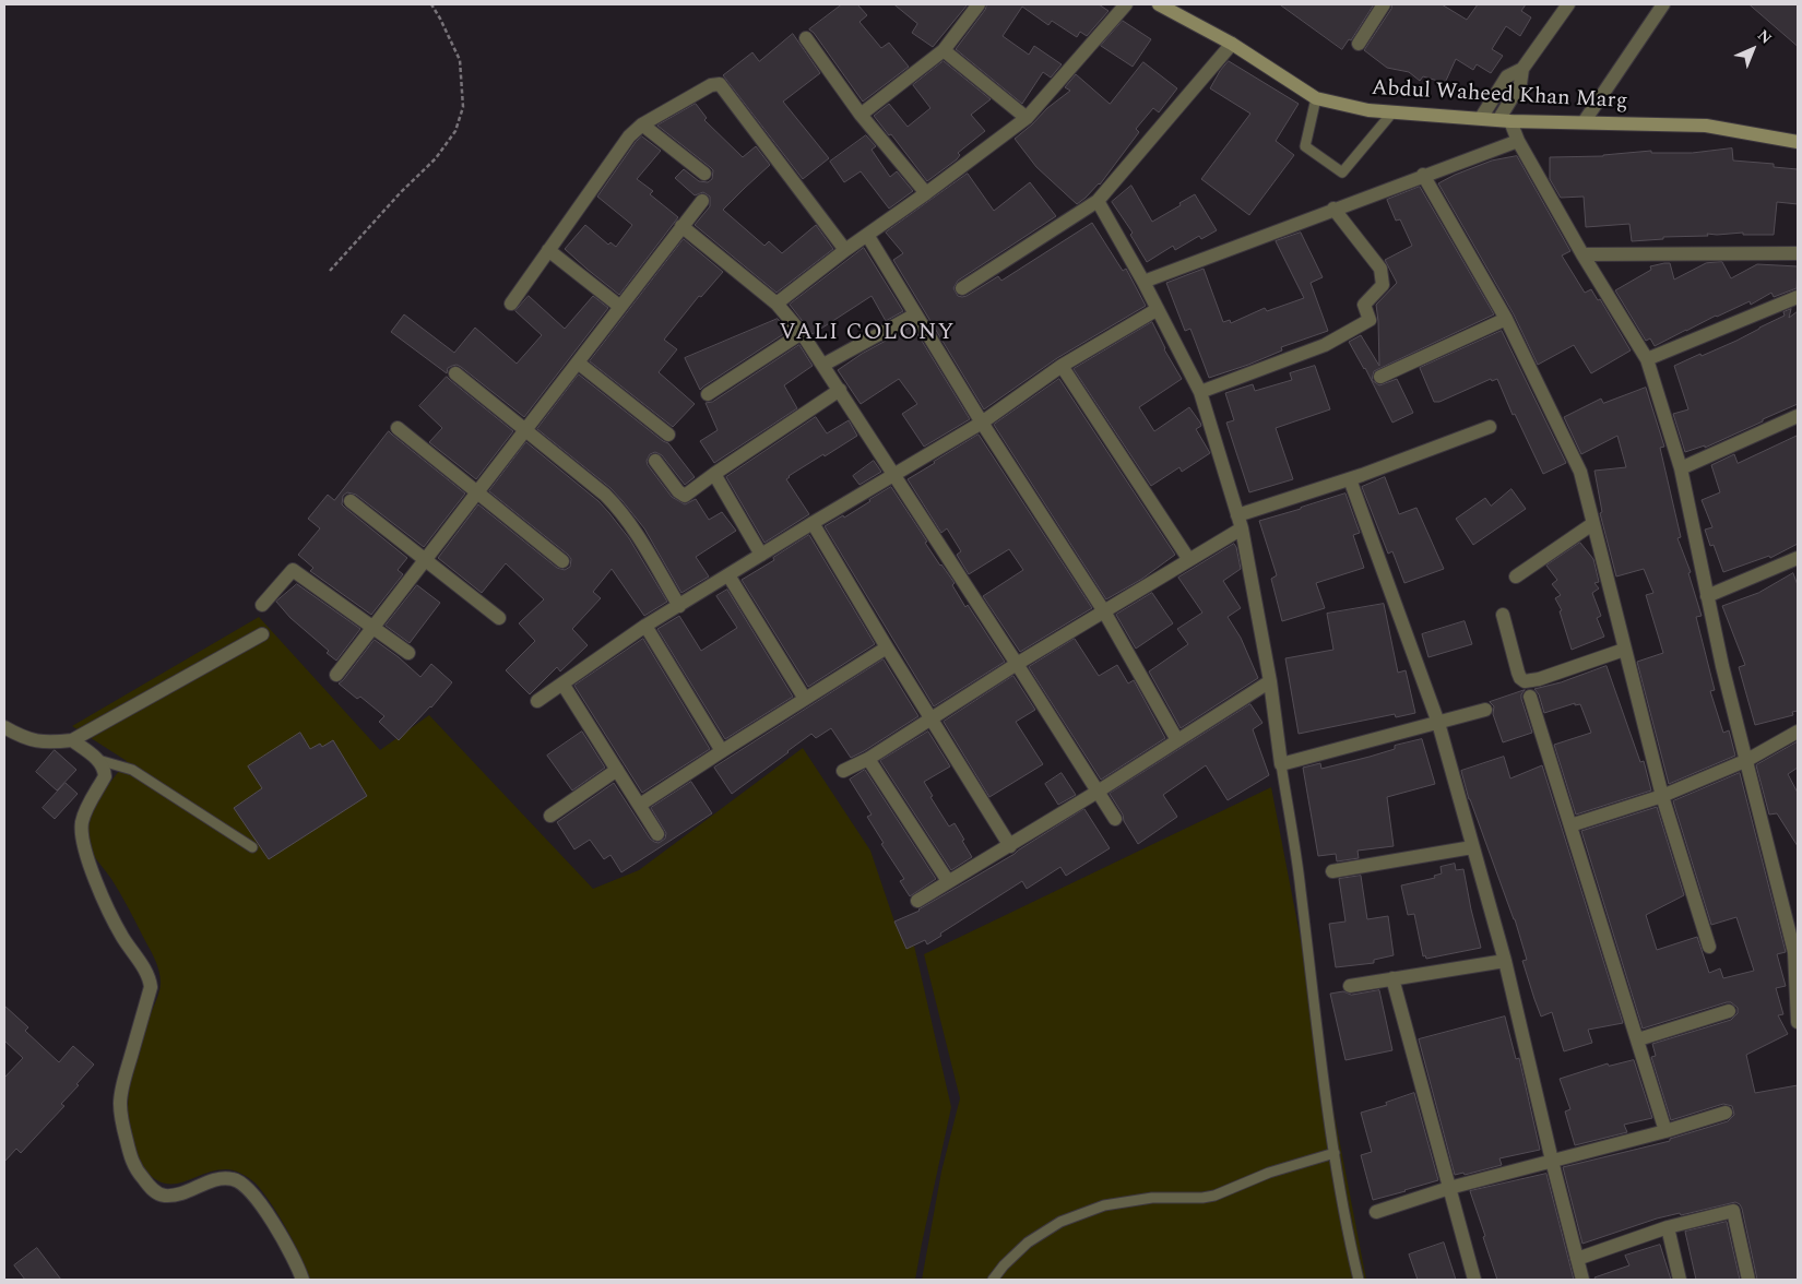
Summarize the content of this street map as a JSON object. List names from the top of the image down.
{
  "streets": {
    "street": ["Abdul Waheed Khan Marg"]
  },
  "districts": ["VALI COLONY"],
  "north": "top right"
}
